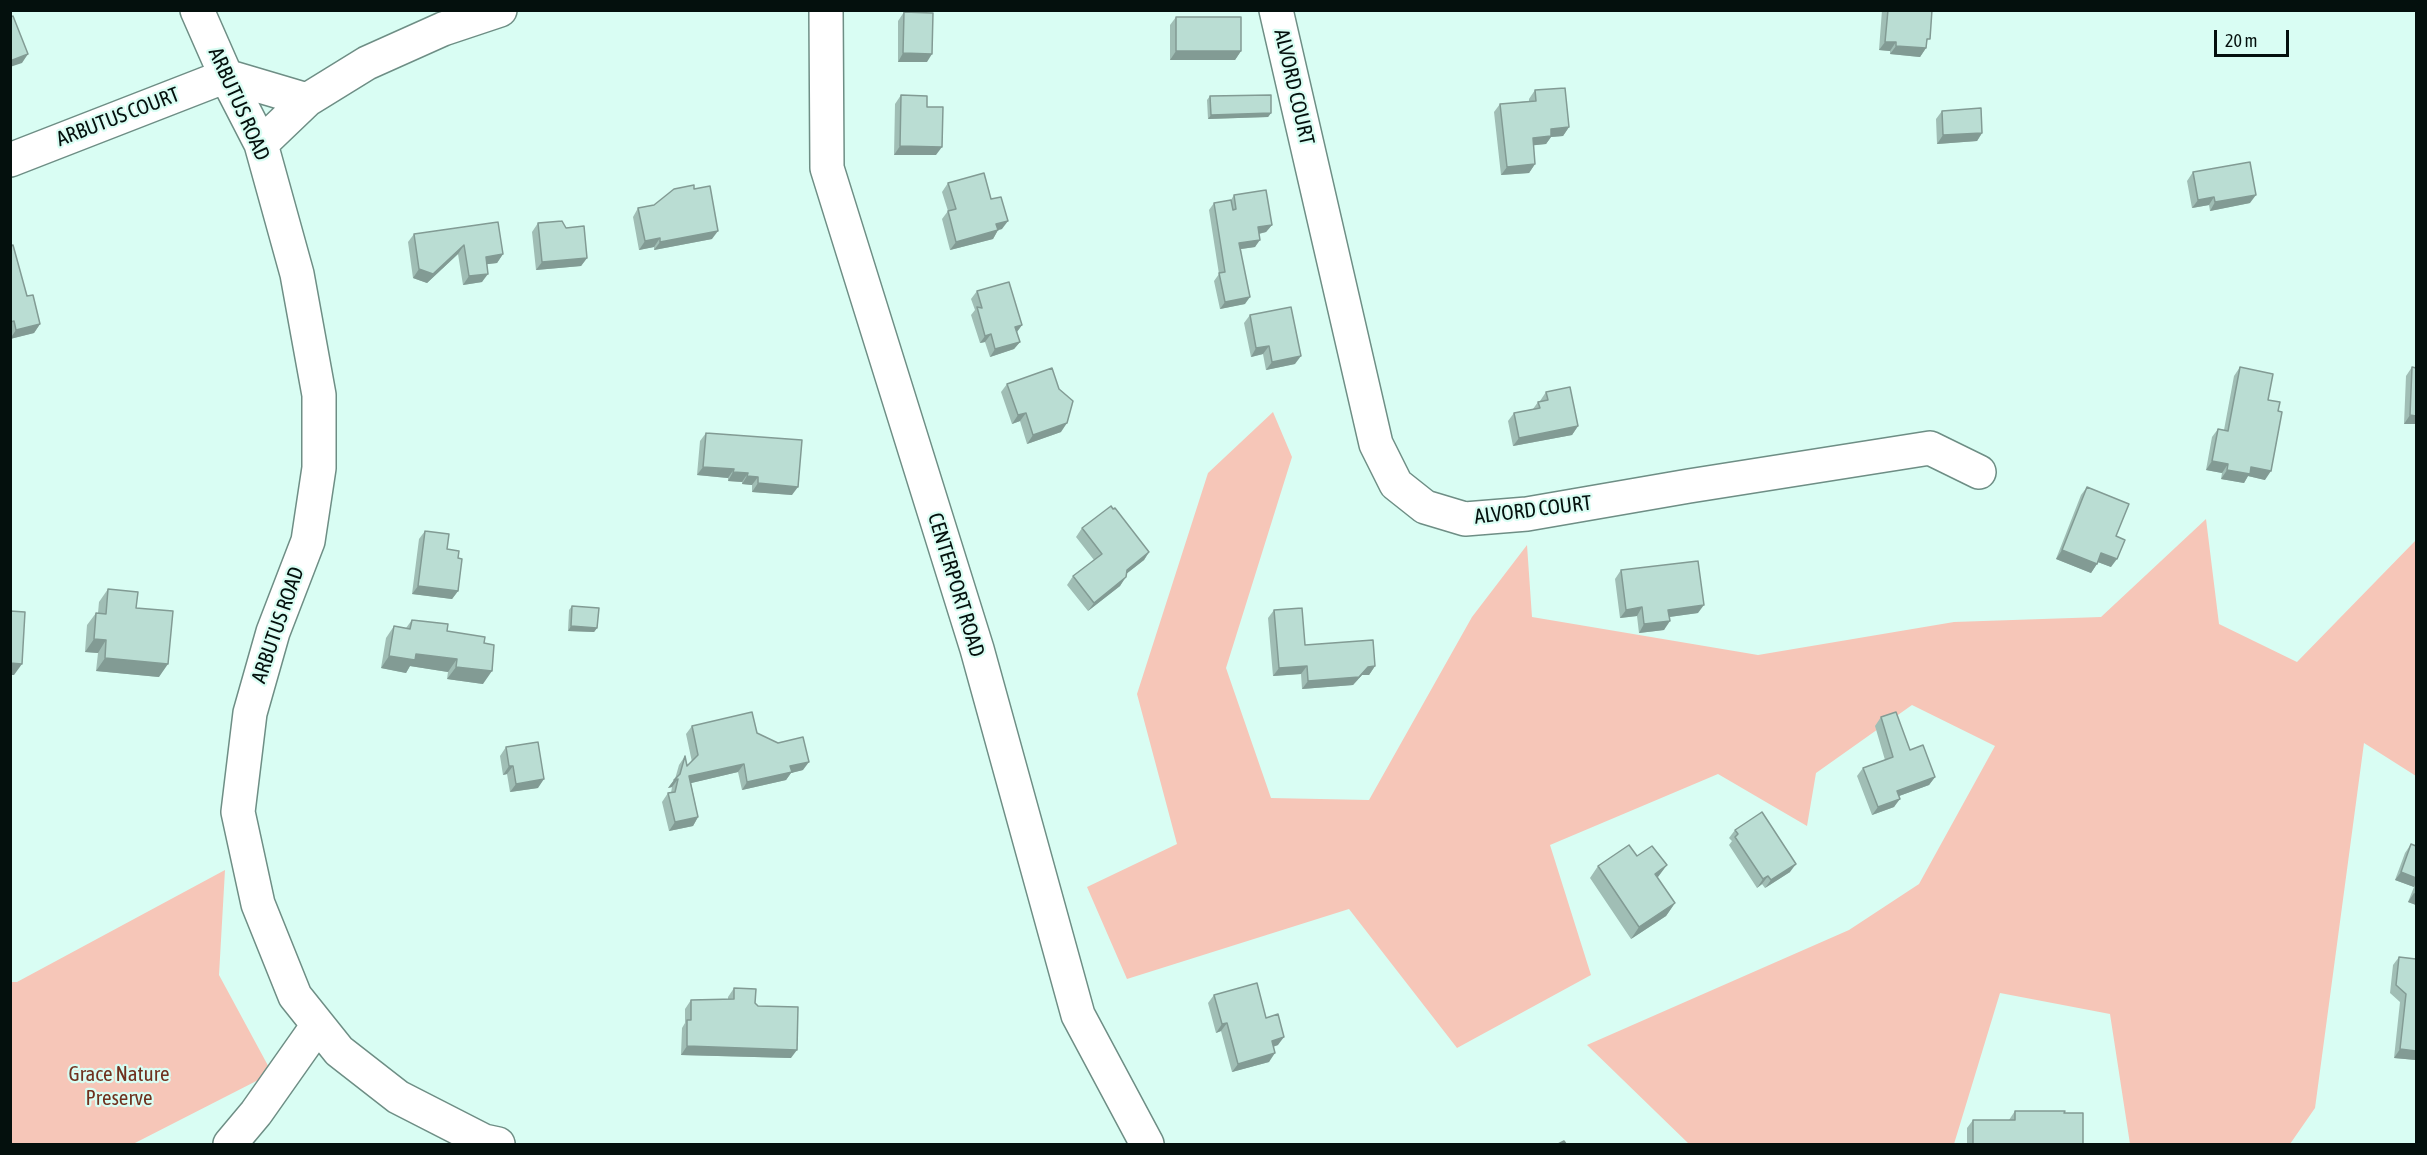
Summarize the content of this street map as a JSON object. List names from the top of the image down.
{
  "streets": {
    "street": [
      "ALVORD COURT",
      "ARBUTUS ROAD",
      "ARBUTUS COURT",
      "CENTERPORT ROAD"
    ]
  },
  "crossings": [
    ["ARBUTUS ROAD", "ARBUTUS COURT"]
  ],
  "parks": ["Grace Nature Preserve"],
  "scale_bar": "20 m"
}
